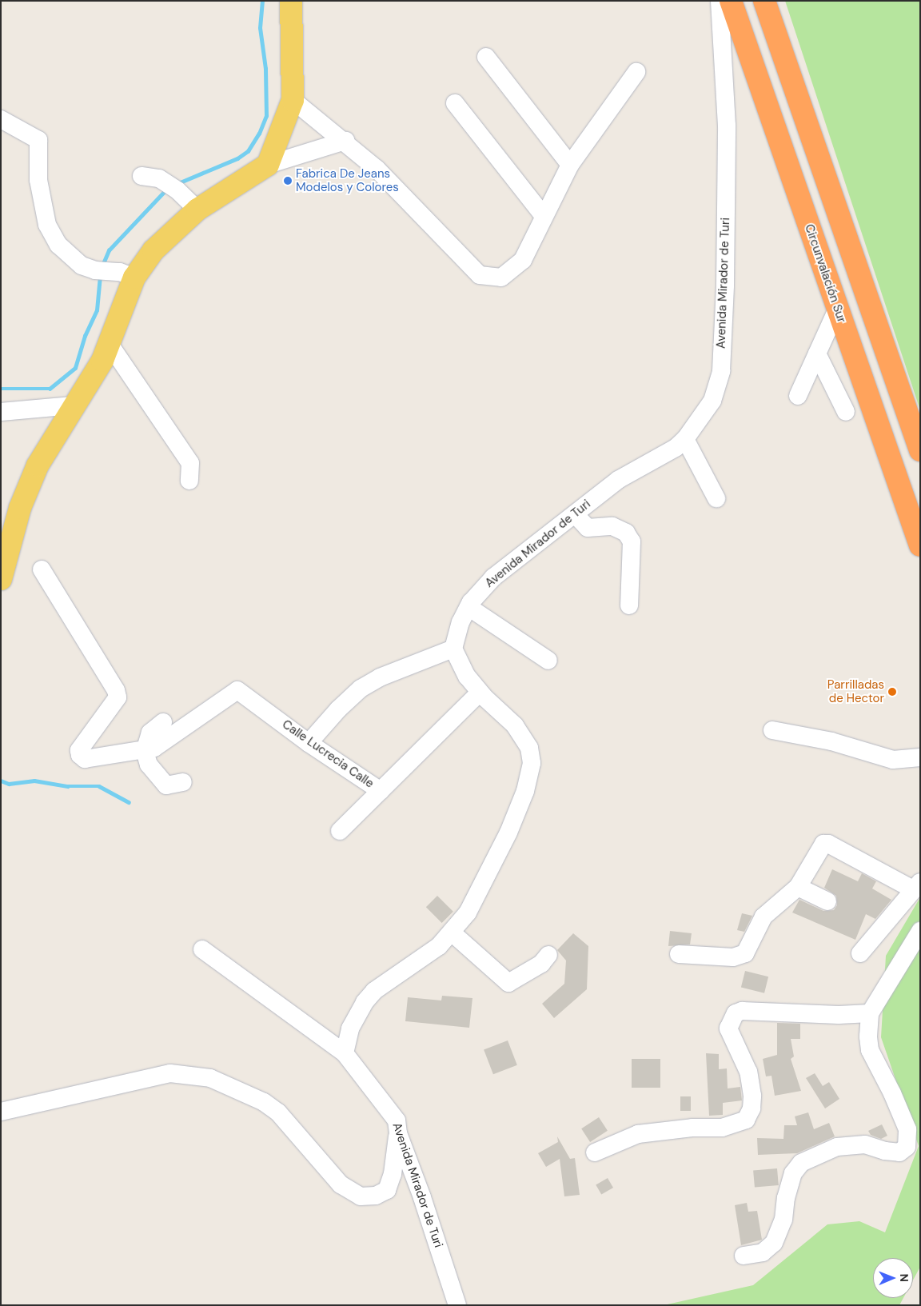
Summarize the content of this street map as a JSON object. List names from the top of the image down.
{
  "streets": {
    "highway": ["Circunvalación Sur"],
    "street": ["Avenida Mirador de Turi", "Calle Lucrecia Calle"]
  },
  "places": ["Fabrica De Jeans Modelos y Colores", "Parrilladas de Hector"],
  "north": "right"
}
